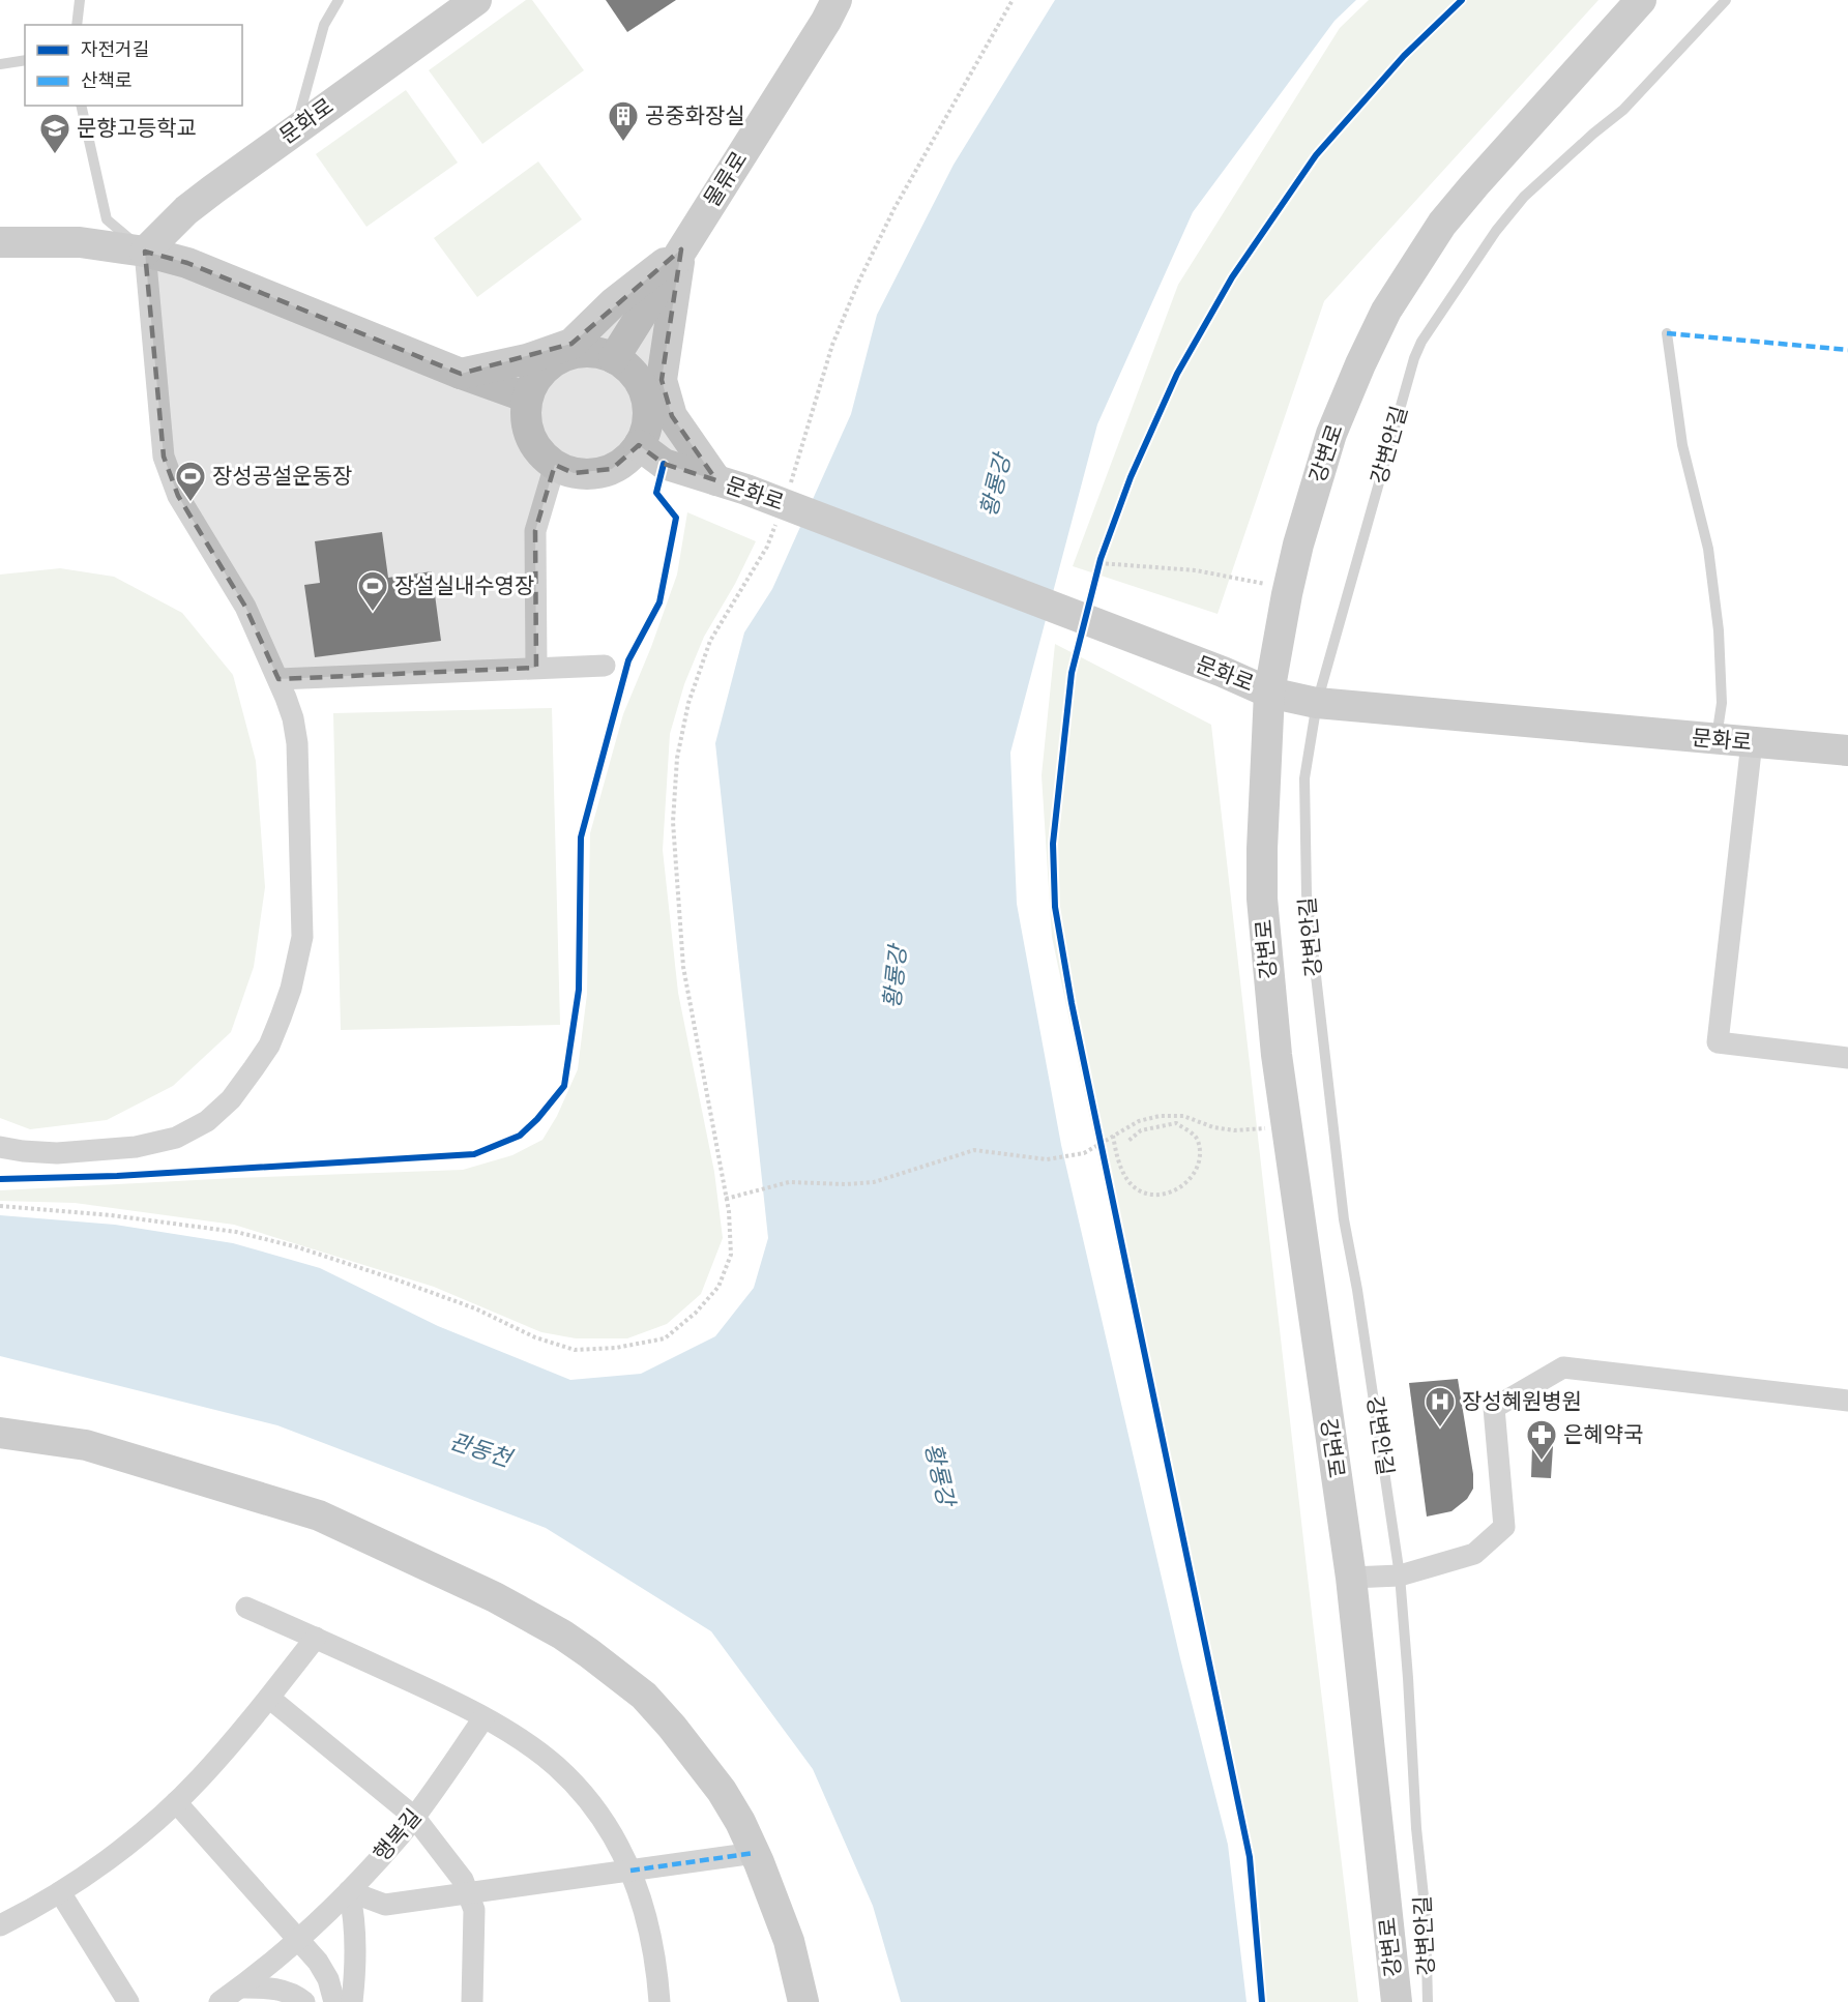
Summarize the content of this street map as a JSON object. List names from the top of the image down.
{
  "streets": {
    "street": [
      "문화로",
      "물류로",
      "강변로",
      "행복길"
    ],
    "lane": ["강변안길"]
  },
  "crossings": [
    ["문화로", "물류로"],
    ["문화로", "강변안길"],
    ["문화로", "강변로"]
  ],
  "water": ["황룡강", "관동천"],
  "places": {
    "building": ["공중화장실"],
    "school or university": ["문향고등학교"],
    "sports": ["장성공설운동장", "장설실내수영장"],
    "hospital": ["장성혜원병원"],
    "pharmacy": ["은혜약국"]
  },
  "legend": ["자전거길", "산책로"]
}
